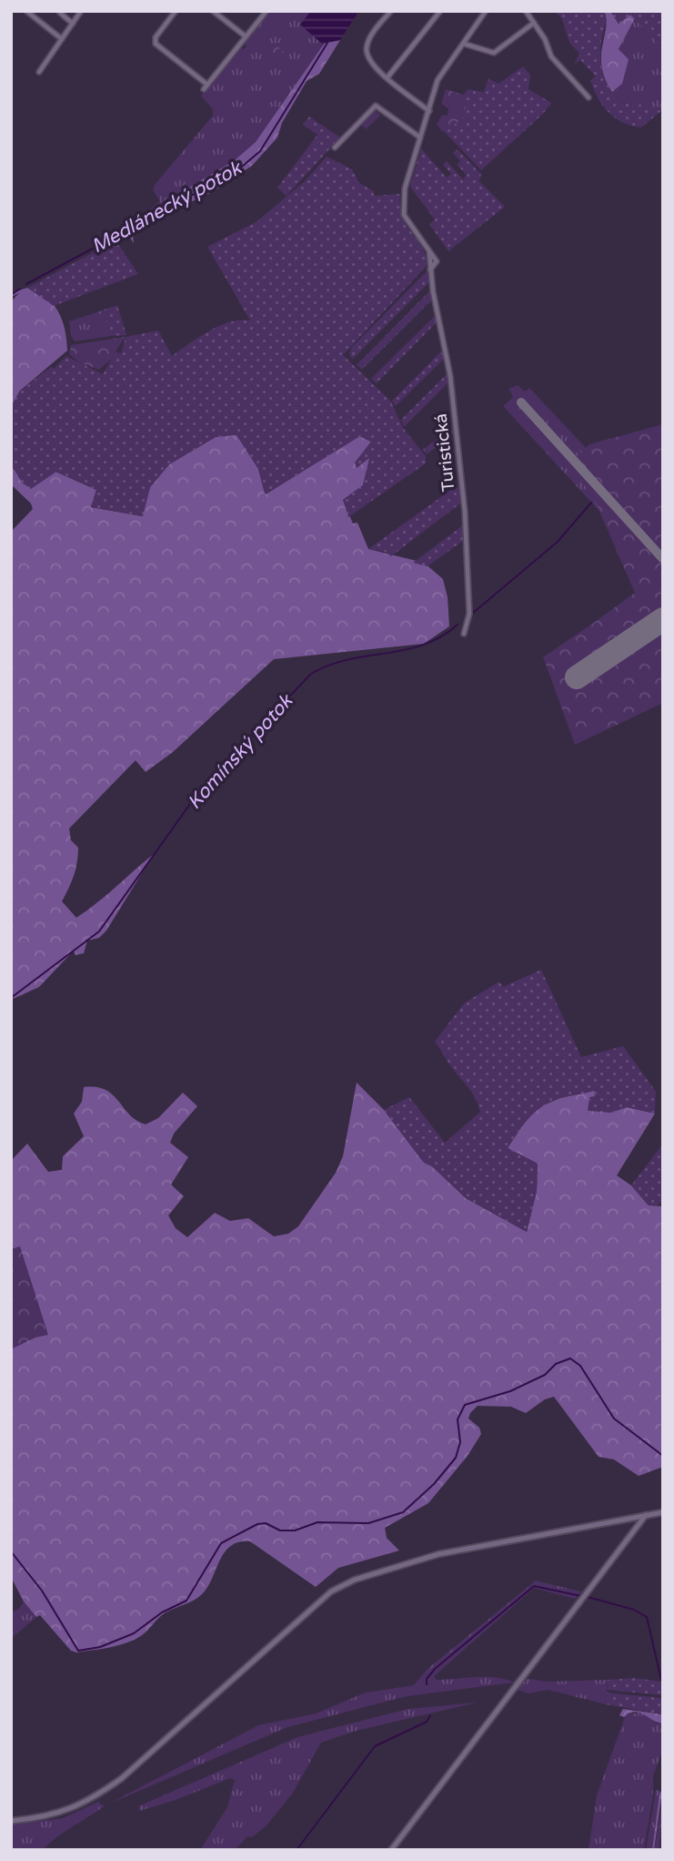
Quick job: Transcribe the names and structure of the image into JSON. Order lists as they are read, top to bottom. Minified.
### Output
{"streets":{"street":["Turistická"]},"water":["Medlánecký potok","Komínský potok"]}
